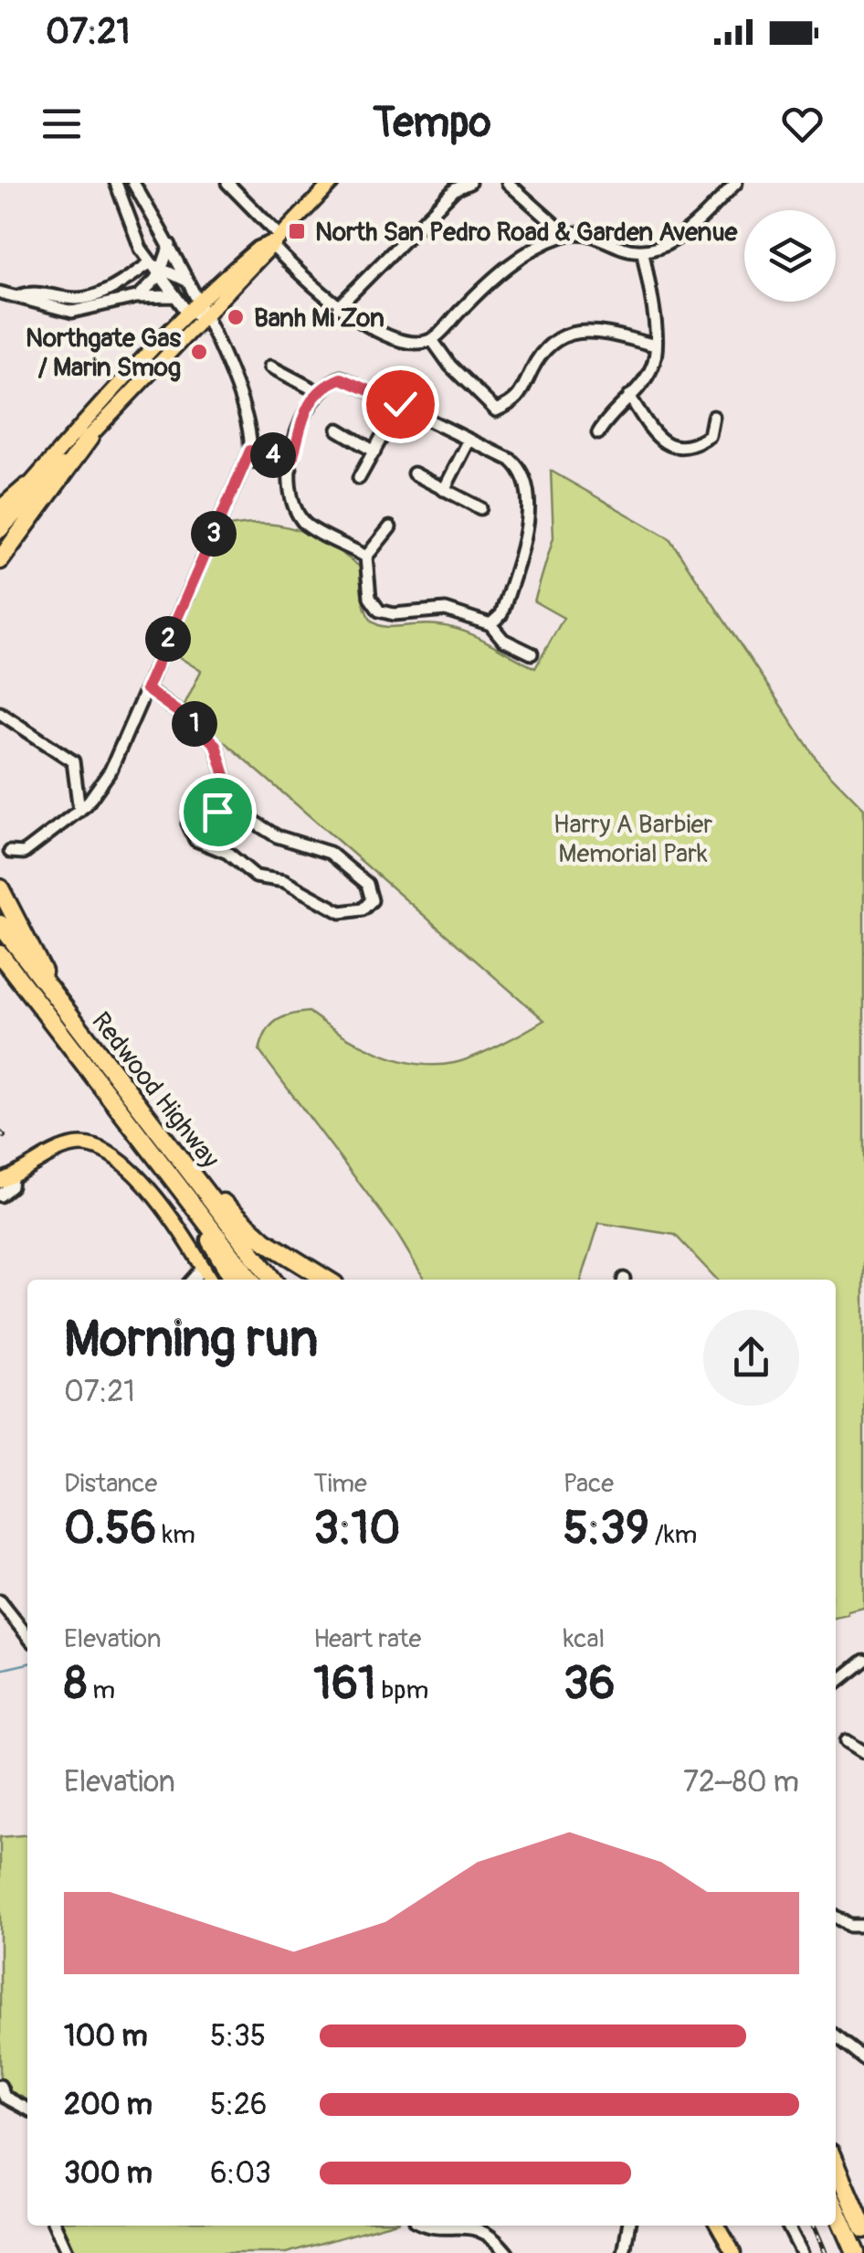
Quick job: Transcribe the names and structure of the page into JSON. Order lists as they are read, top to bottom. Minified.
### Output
{"streets":{"highway":["Redwood Highway"]},"parks":["Harry A Barbier Memorial Park"],"places":{"transit":["North San Pedro Road & Garden Avenue"],"other":["Banh Mi Zon","Northgate Gas / Marin Smog"]},"page":{"status":"07:21","header":"Tempo","pins":["4","3","2","1"],"heading":["Morning run","07:21"],"stats":[["Distance","0.56 km"],["Time","3:10"],["Pace","5:39 /km"],["Elevation","8 m"],["Heart rate","161 bpm"],["kcal","36"]],"chart":["Elevation","72–80 m"],"list":[{"name":"100 m","note":"5:35"},{"name":"200 m","note":"5:26"},{"name":"300 m","note":"6:03"}]}}
